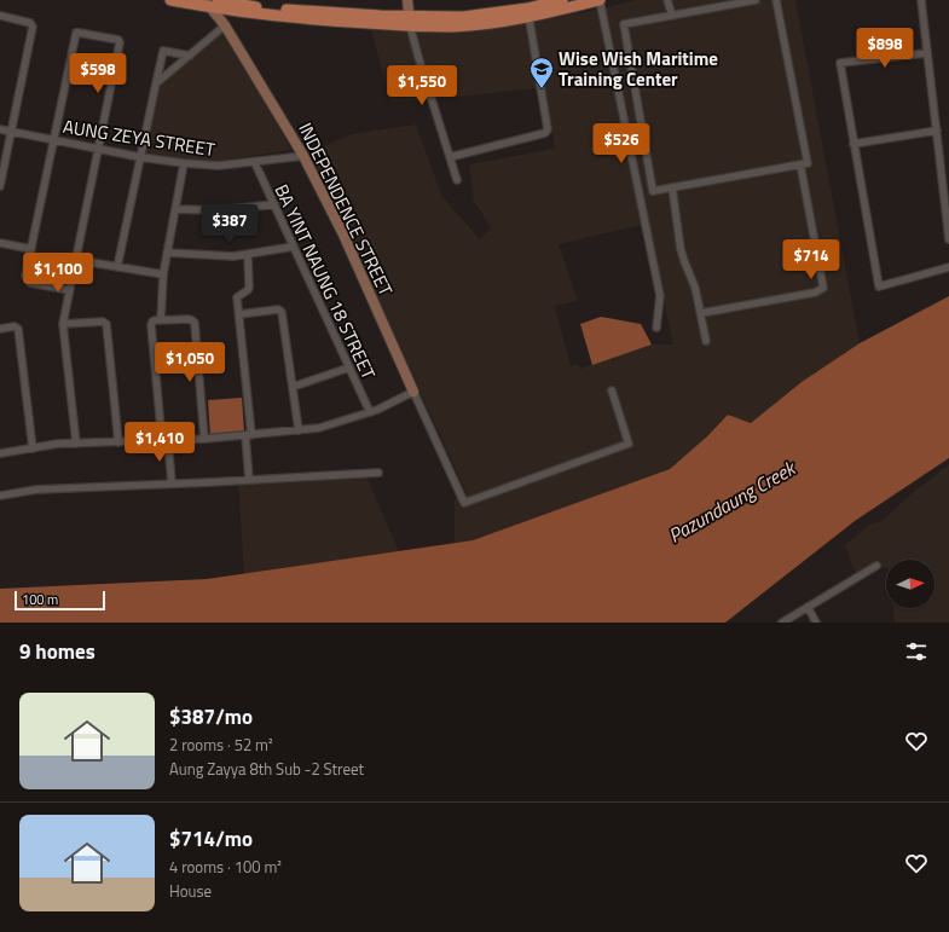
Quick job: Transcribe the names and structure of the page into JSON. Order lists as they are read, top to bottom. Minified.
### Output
{"streets":{"street":["AUNG ZEYA STREET","INDEPENDENCE STREET","BA YINT NAUNG 18 STREET"]},"crossings":[["AUNG ZEYA STREET","INDEPENDENCE STREET"],["AUNG ZEYA STREET","BA YINT NAUNG 18 STREET"]],"water":["Pazundaung Creek"],"places":{"school or university":["Wise Wish Maritime Training Center"]},"scale_bar":"100 m","north":"right","page":{"price":["$898","$598","$1,550","$526","$387","$714","$1,100","$1,050","$1,410"],"scale":"100 m","heading":"9 homes","list":[{"name":"$387/mo","note":"2 rooms · 52 m² · Aung Zayya 8th Sub -2 Street"},{"name":"$714/mo","note":"4 rooms · 100 m² · House"}]}}
